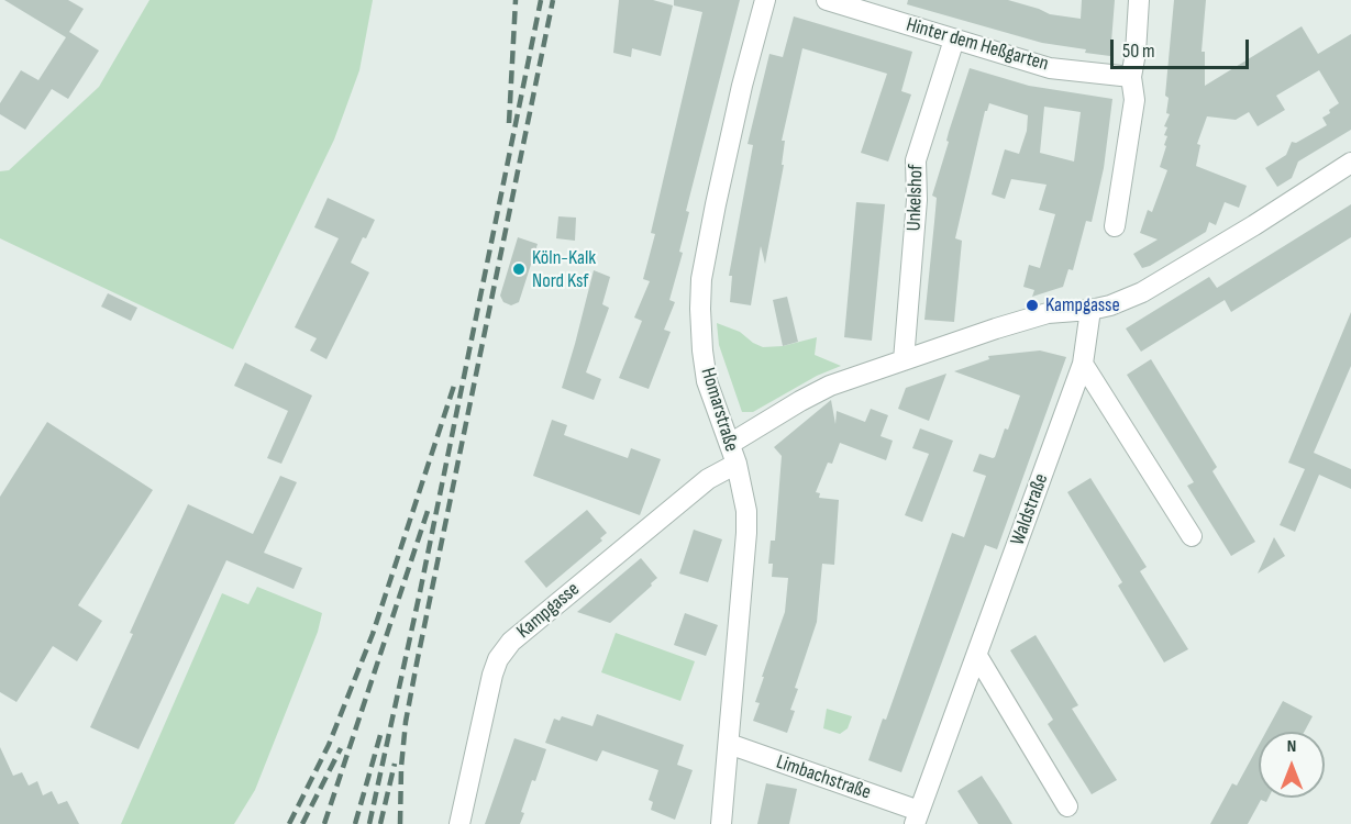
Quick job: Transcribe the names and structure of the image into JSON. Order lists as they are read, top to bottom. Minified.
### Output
{"streets":{"street":["Hinter dem Heßgarten","Unkelshof","Homarstraße","Waldstraße","Kampgasse","Limbachstraße"]},"crossings":[["Hinter dem Heßgarten","Unkelshof"],["Homarstraße","Kampgasse"],["Homarstraße","Limbachstraße"],["Waldstraße","Limbachstraße"]],"places":["Köln-Kalk Nord Ksf","Kampgasse"],"scale_bar":"50 m","north":"top"}
